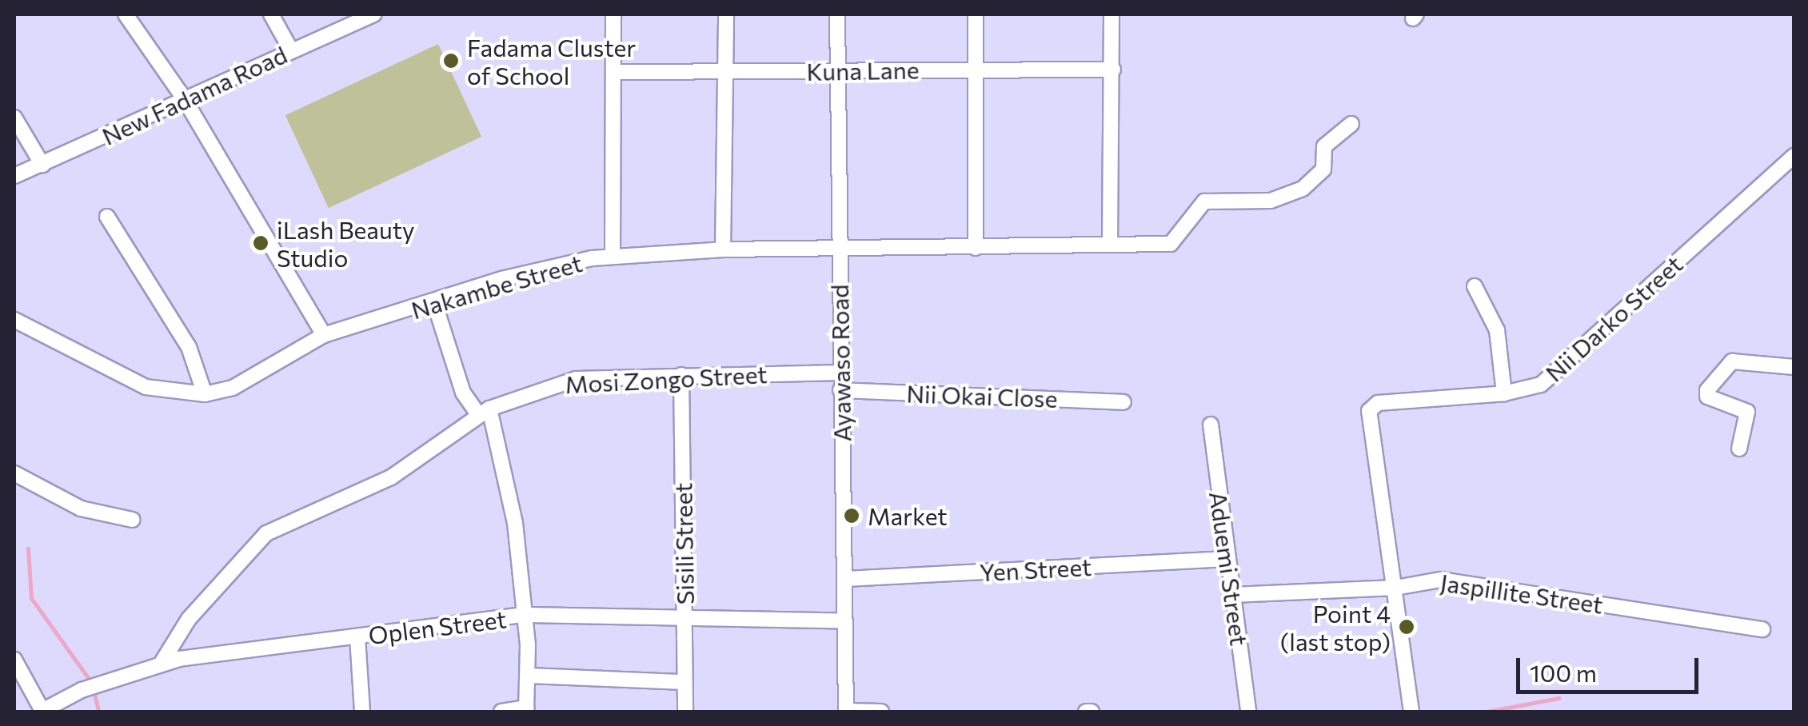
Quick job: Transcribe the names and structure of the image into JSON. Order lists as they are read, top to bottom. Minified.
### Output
{"streets":{"street":["Kuna Lane","New Fadama Road","Nakambe Street","Nii Darko Street","Ayawaso Road","Mosi Zongo Street","Nii Okai Close","Sisili Street","Aduemi Street","Yen Street","Jaspillite Street","Oplen Street"]},"crossings":[["Kuna Lane","Ayawaso Road"],["Nakambe Street","Ayawaso Road"],["Nii Darko Street","Jaspillite Street"],["Ayawaso Road","Mosi Zongo Street"],["Ayawaso Road","Nii Okai Close"],["Ayawaso Road","Yen Street"],["Ayawaso Road","Oplen Street"],["Mosi Zongo Street","Sisili Street"],["Mosi Zongo Street","Oplen Street"],["Sisili Street","Oplen Street"],["Aduemi Street","Yen Street"],["Aduemi Street","Jaspillite Street"]],"places":["Fadama Cluster of School","iLash Beauty Studio","Market","Point 4 (last stop)"],"scale_bar":"100 m"}
